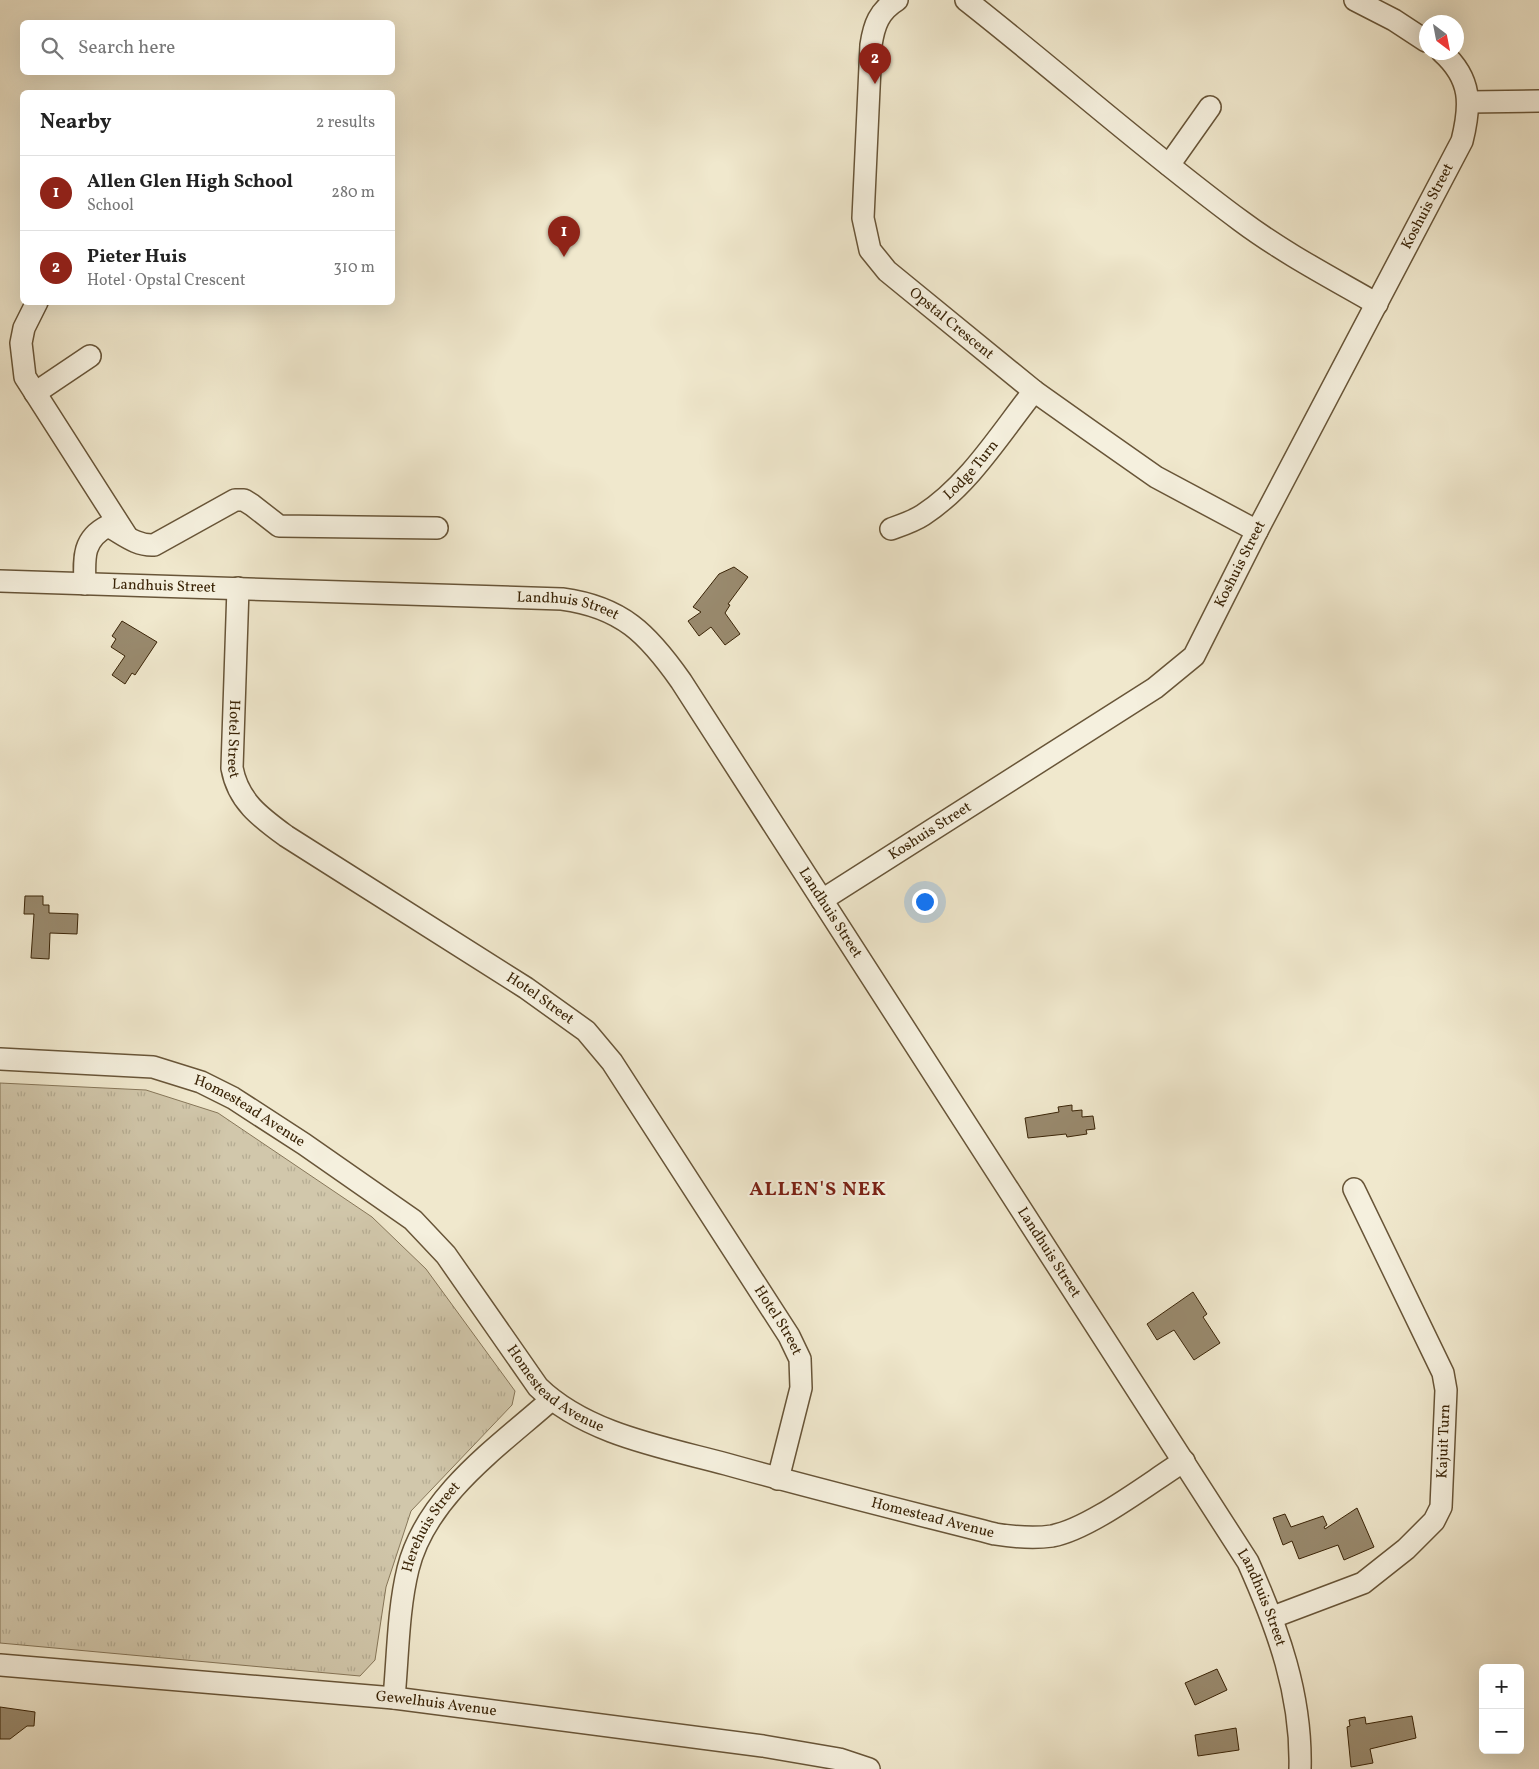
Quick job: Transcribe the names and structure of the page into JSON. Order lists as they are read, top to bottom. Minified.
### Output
{"streets":{"street":["Koshuis Street","Opstal Crescent","Lodge Turn","Landhuis Street","Hotel Street","Homestead Avenue","Kajuit Turn","Herehuis Street","Gewelhuis Avenue"]},"crossings":[["Koshuis Street","Opstal Crescent"],["Koshuis Street","Landhuis Street"],["Opstal Crescent","Lodge Turn"],["Landhuis Street","Hotel Street"],["Landhuis Street","Homestead Avenue"],["Landhuis Street","Kajuit Turn"],["Hotel Street","Homestead Avenue"],["Homestead Avenue","Herehuis Street"],["Herehuis Street","Gewelhuis Avenue"]],"districts":["ALLEN'S NEK"],"north":"bottom right","page":{"search":"Search here","pins":["2","1"],"heading":["Nearby","2 results"],"list":[{"mark":"1","name":"Allen Glen High School","note":"School","value":"280 m"},{"mark":"2","name":"Pieter Huis","note":"Hotel · Opstal Crescent","value":"310 m"}],"map_buttons":["+","−"]}}
